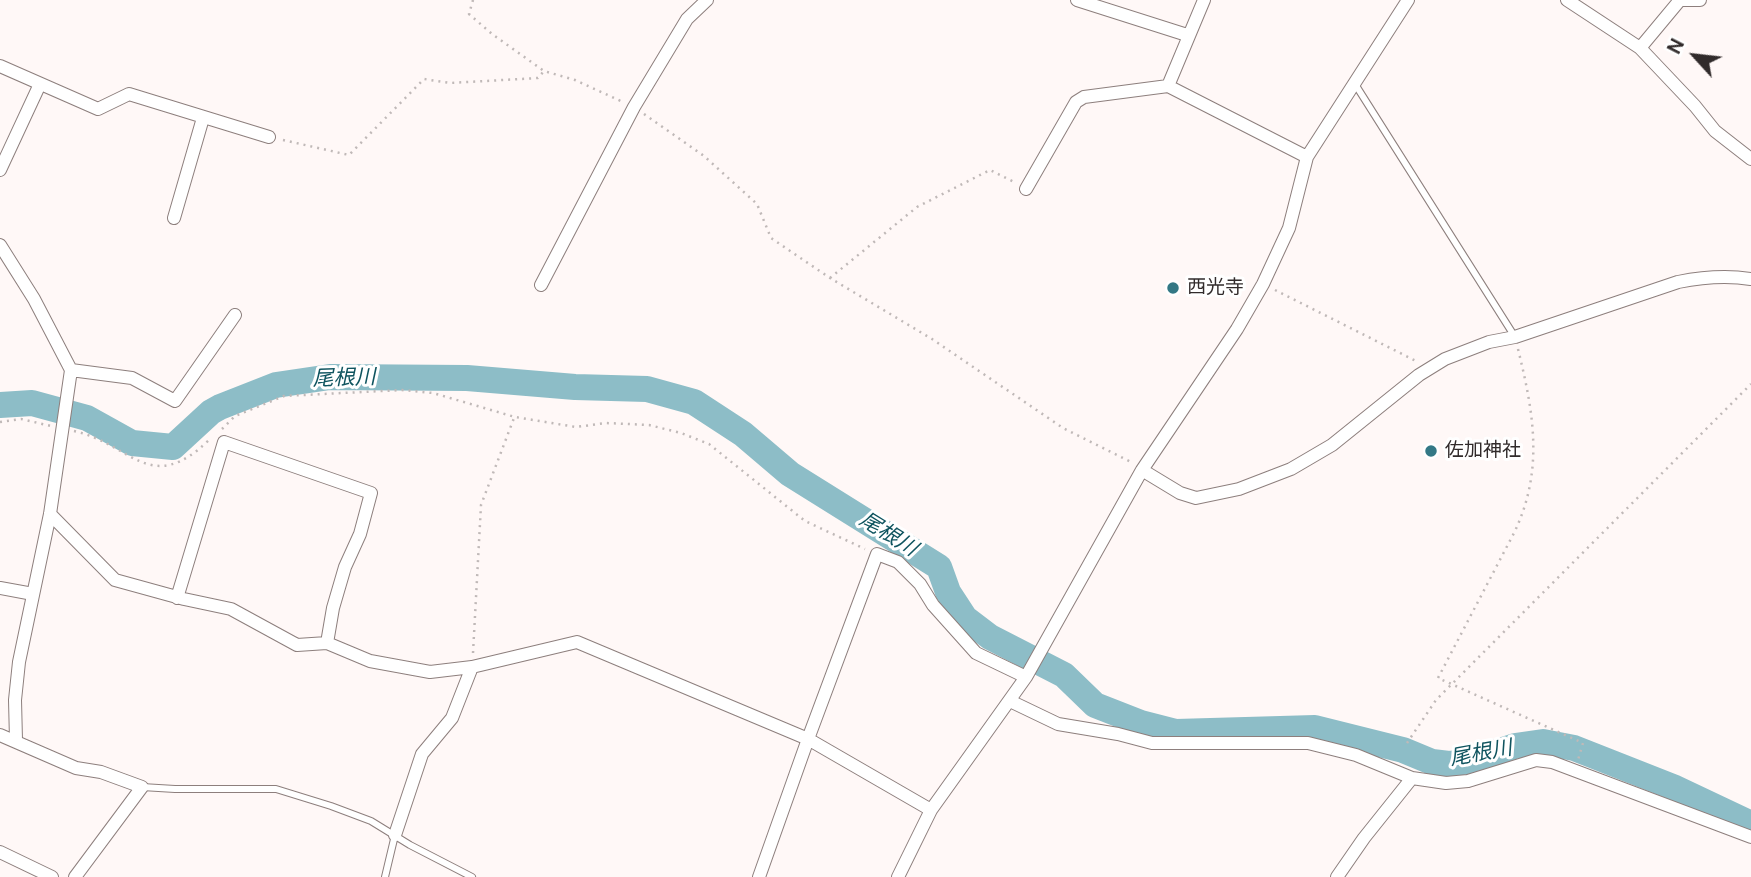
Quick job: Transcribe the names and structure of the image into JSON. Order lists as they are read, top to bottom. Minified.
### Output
{"water":["尾根川"],"places":["西光寺","佐加神社"],"north":"top left"}
